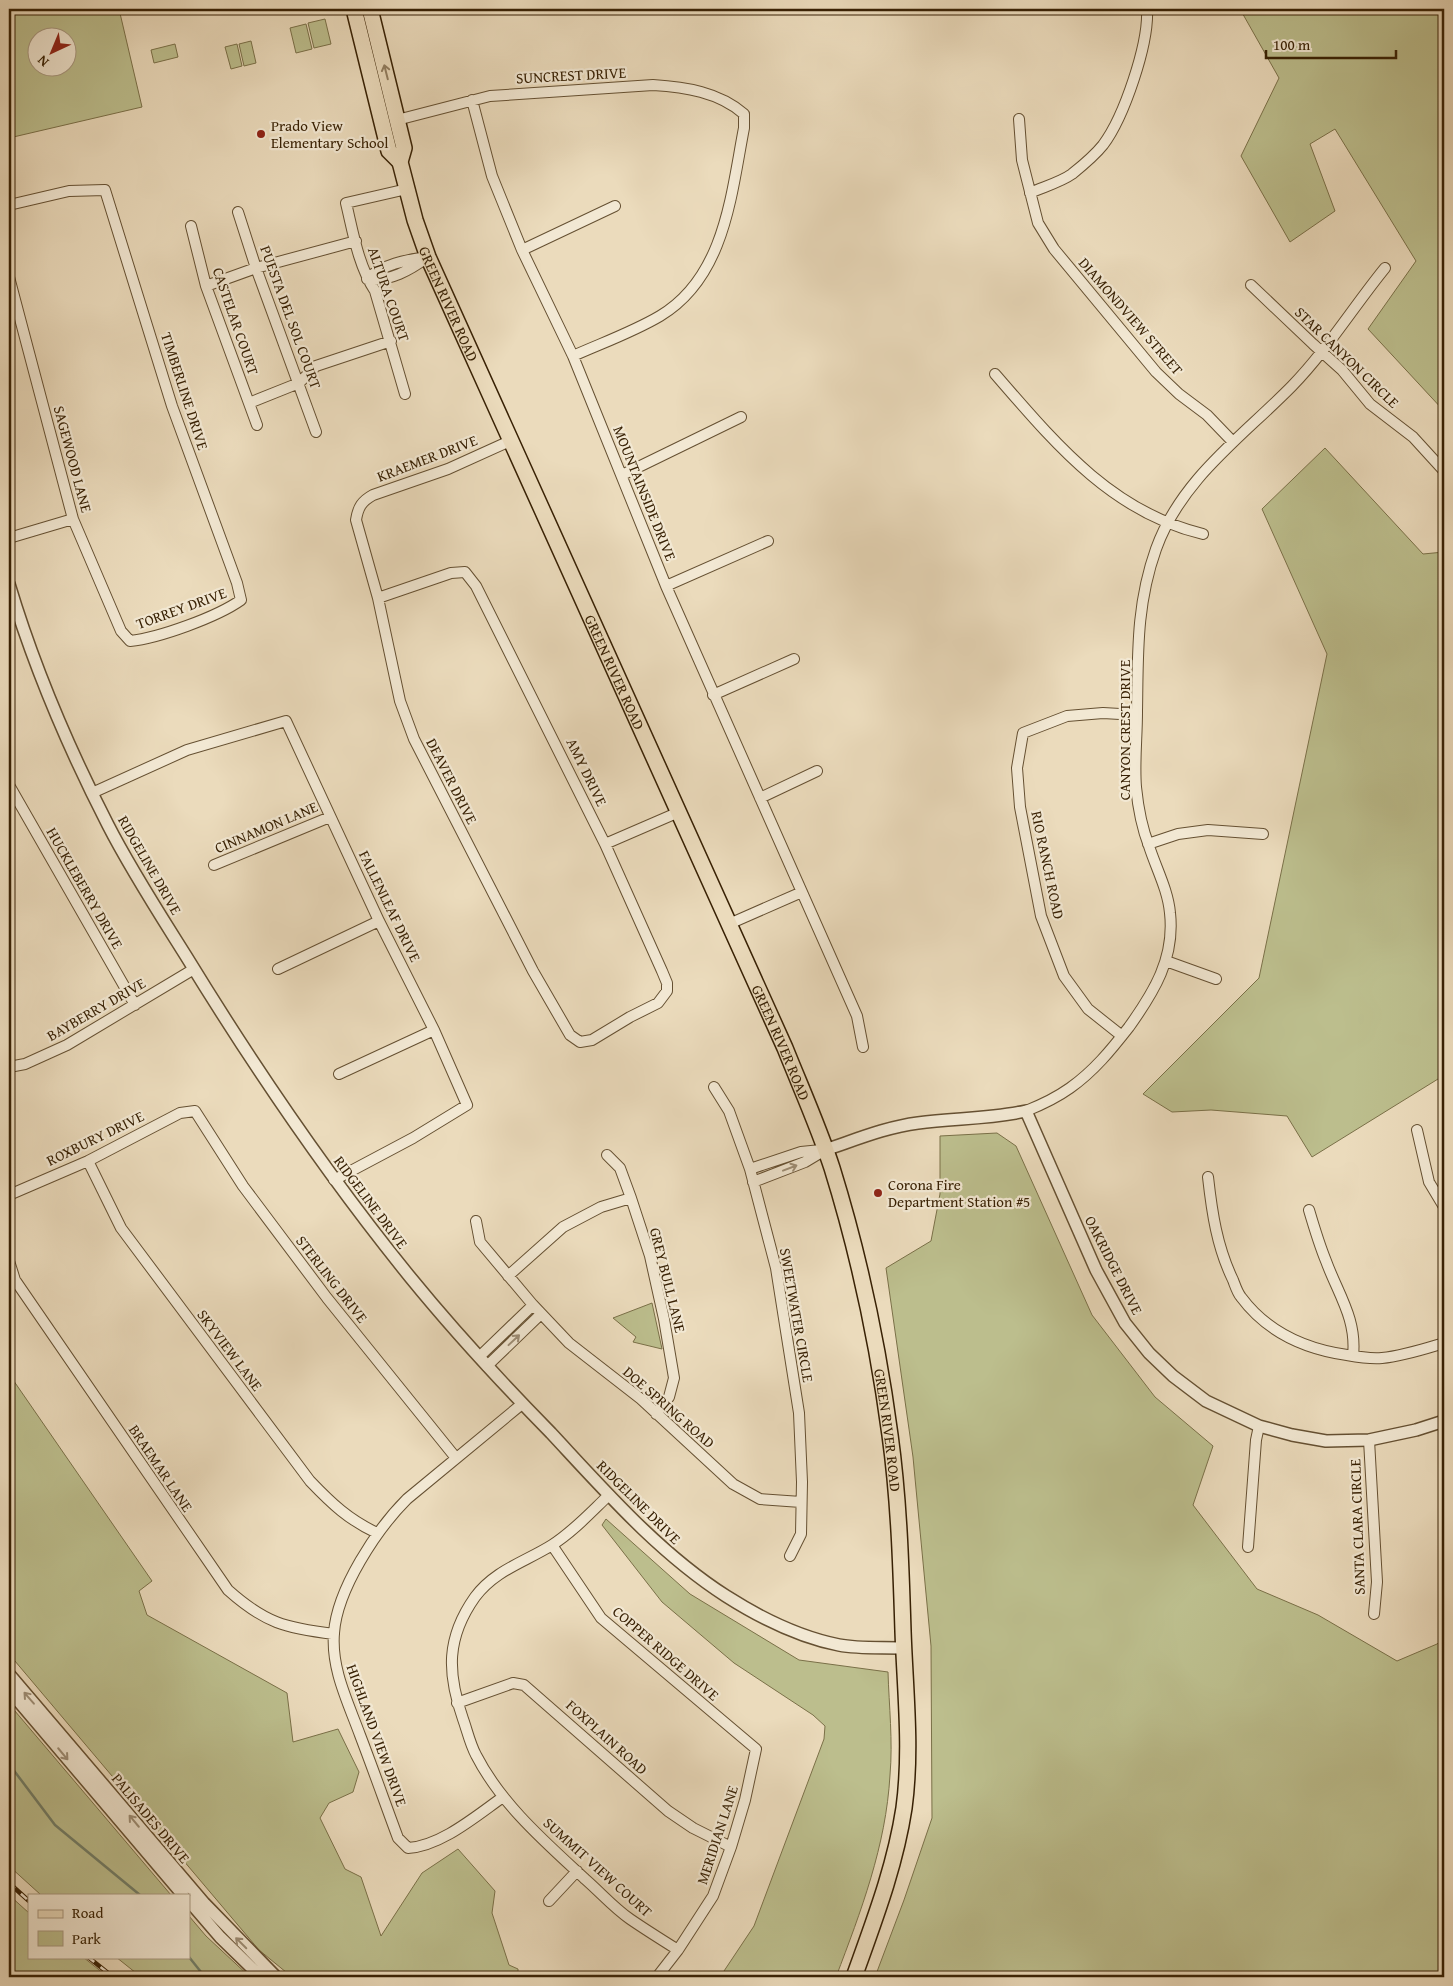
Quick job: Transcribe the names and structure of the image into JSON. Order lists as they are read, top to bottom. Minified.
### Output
{"streets":{"main road":["GREEN RIVER ROAD"],"street":["SUNCREST DRIVE","ALTURA COURT","DIAMONDVIEW STREET","PUESTA DEL SOL COURT","CASTELAR COURT","STAR CANYON CIRCLE","TIMBERLINE DRIVE","KRAEMER DRIVE","SAGEWOOD LANE","MOUNTAINSIDE DRIVE","TORREY DRIVE","CANYON CREST DRIVE","AMY DRIVE","DEAVER DRIVE","CINNAMON LANE","RIDGELINE DRIVE","RIO RANCH ROAD","HUCKLEBERRY DRIVE","FALLENLEAF DRIVE","BAYBERRY DRIVE","ROXBURY DRIVE","OAKRIDGE DRIVE","STERLING DRIVE","GREY BULL LANE","SWEETWATER CIRCLE","SKYVIEW LANE","DOE SPRING ROAD","BRAEMAR LANE","SANTA CLARA CIRCLE","COPPER RIDGE DRIVE","HIGHLAND VIEW DRIVE","FOXPLAIN ROAD","PALISADES DRIVE","MERIDIAN LANE","SUMMIT VIEW COURT"]},"crossings":[["SUNCREST DRIVE","GREEN RIVER ROAD"],["SUNCREST DRIVE","MOUNTAINSIDE DRIVE"],["ALTURA COURT","GREEN RIVER ROAD"],["GREEN RIVER ROAD","KRAEMER DRIVE"],["GREEN RIVER ROAD","CANYON CREST DRIVE"],["GREEN RIVER ROAD","RIDGELINE DRIVE"],["DIAMONDVIEW STREET","CANYON CREST DRIVE"],["STAR CANYON CIRCLE","CANYON CREST DRIVE"],["TIMBERLINE DRIVE","TORREY DRIVE"],["KRAEMER DRIVE","DEAVER DRIVE"],["SAGEWOOD LANE","TORREY DRIVE"],["CANYON CREST DRIVE","RIO RANCH ROAD"],["CANYON CREST DRIVE","OAKRIDGE DRIVE"],["CANYON CREST DRIVE","SWEETWATER CIRCLE"],["AMY DRIVE","DEAVER DRIVE"],["CINNAMON LANE","FALLENLEAF DRIVE"],["RIDGELINE DRIVE","FALLENLEAF DRIVE"],["RIDGELINE DRIVE","BAYBERRY DRIVE"],["RIDGELINE DRIVE","HIGHLAND VIEW DRIVE"],["RIDGELINE DRIVE","SUMMIT VIEW COURT"],["HUCKLEBERRY DRIVE","BAYBERRY DRIVE"],["ROXBURY DRIVE","STERLING DRIVE"],["ROXBURY DRIVE","SKYVIEW LANE"],["OAKRIDGE DRIVE","SANTA CLARA CIRCLE"],["STERLING DRIVE","HIGHLAND VIEW DRIVE"],["GREY BULL LANE","DOE SPRING ROAD"],["SWEETWATER CIRCLE","DOE SPRING ROAD"],["SKYVIEW LANE","HIGHLAND VIEW DRIVE"],["BRAEMAR LANE","HIGHLAND VIEW DRIVE"],["COPPER RIDGE DRIVE","MERIDIAN LANE"],["COPPER RIDGE DRIVE","SUMMIT VIEW COURT"],["HIGHLAND VIEW DRIVE","SUMMIT VIEW COURT"],["FOXPLAIN ROAD","MERIDIAN LANE"],["FOXPLAIN ROAD","SUMMIT VIEW COURT"],["MERIDIAN LANE","SUMMIT VIEW COURT"]],"places":["Prado View Elementary School","Corona Fire Department Station #5"],"legend":["Road","Park"],"scale_bar":"100 m","north":"bottom left"}
